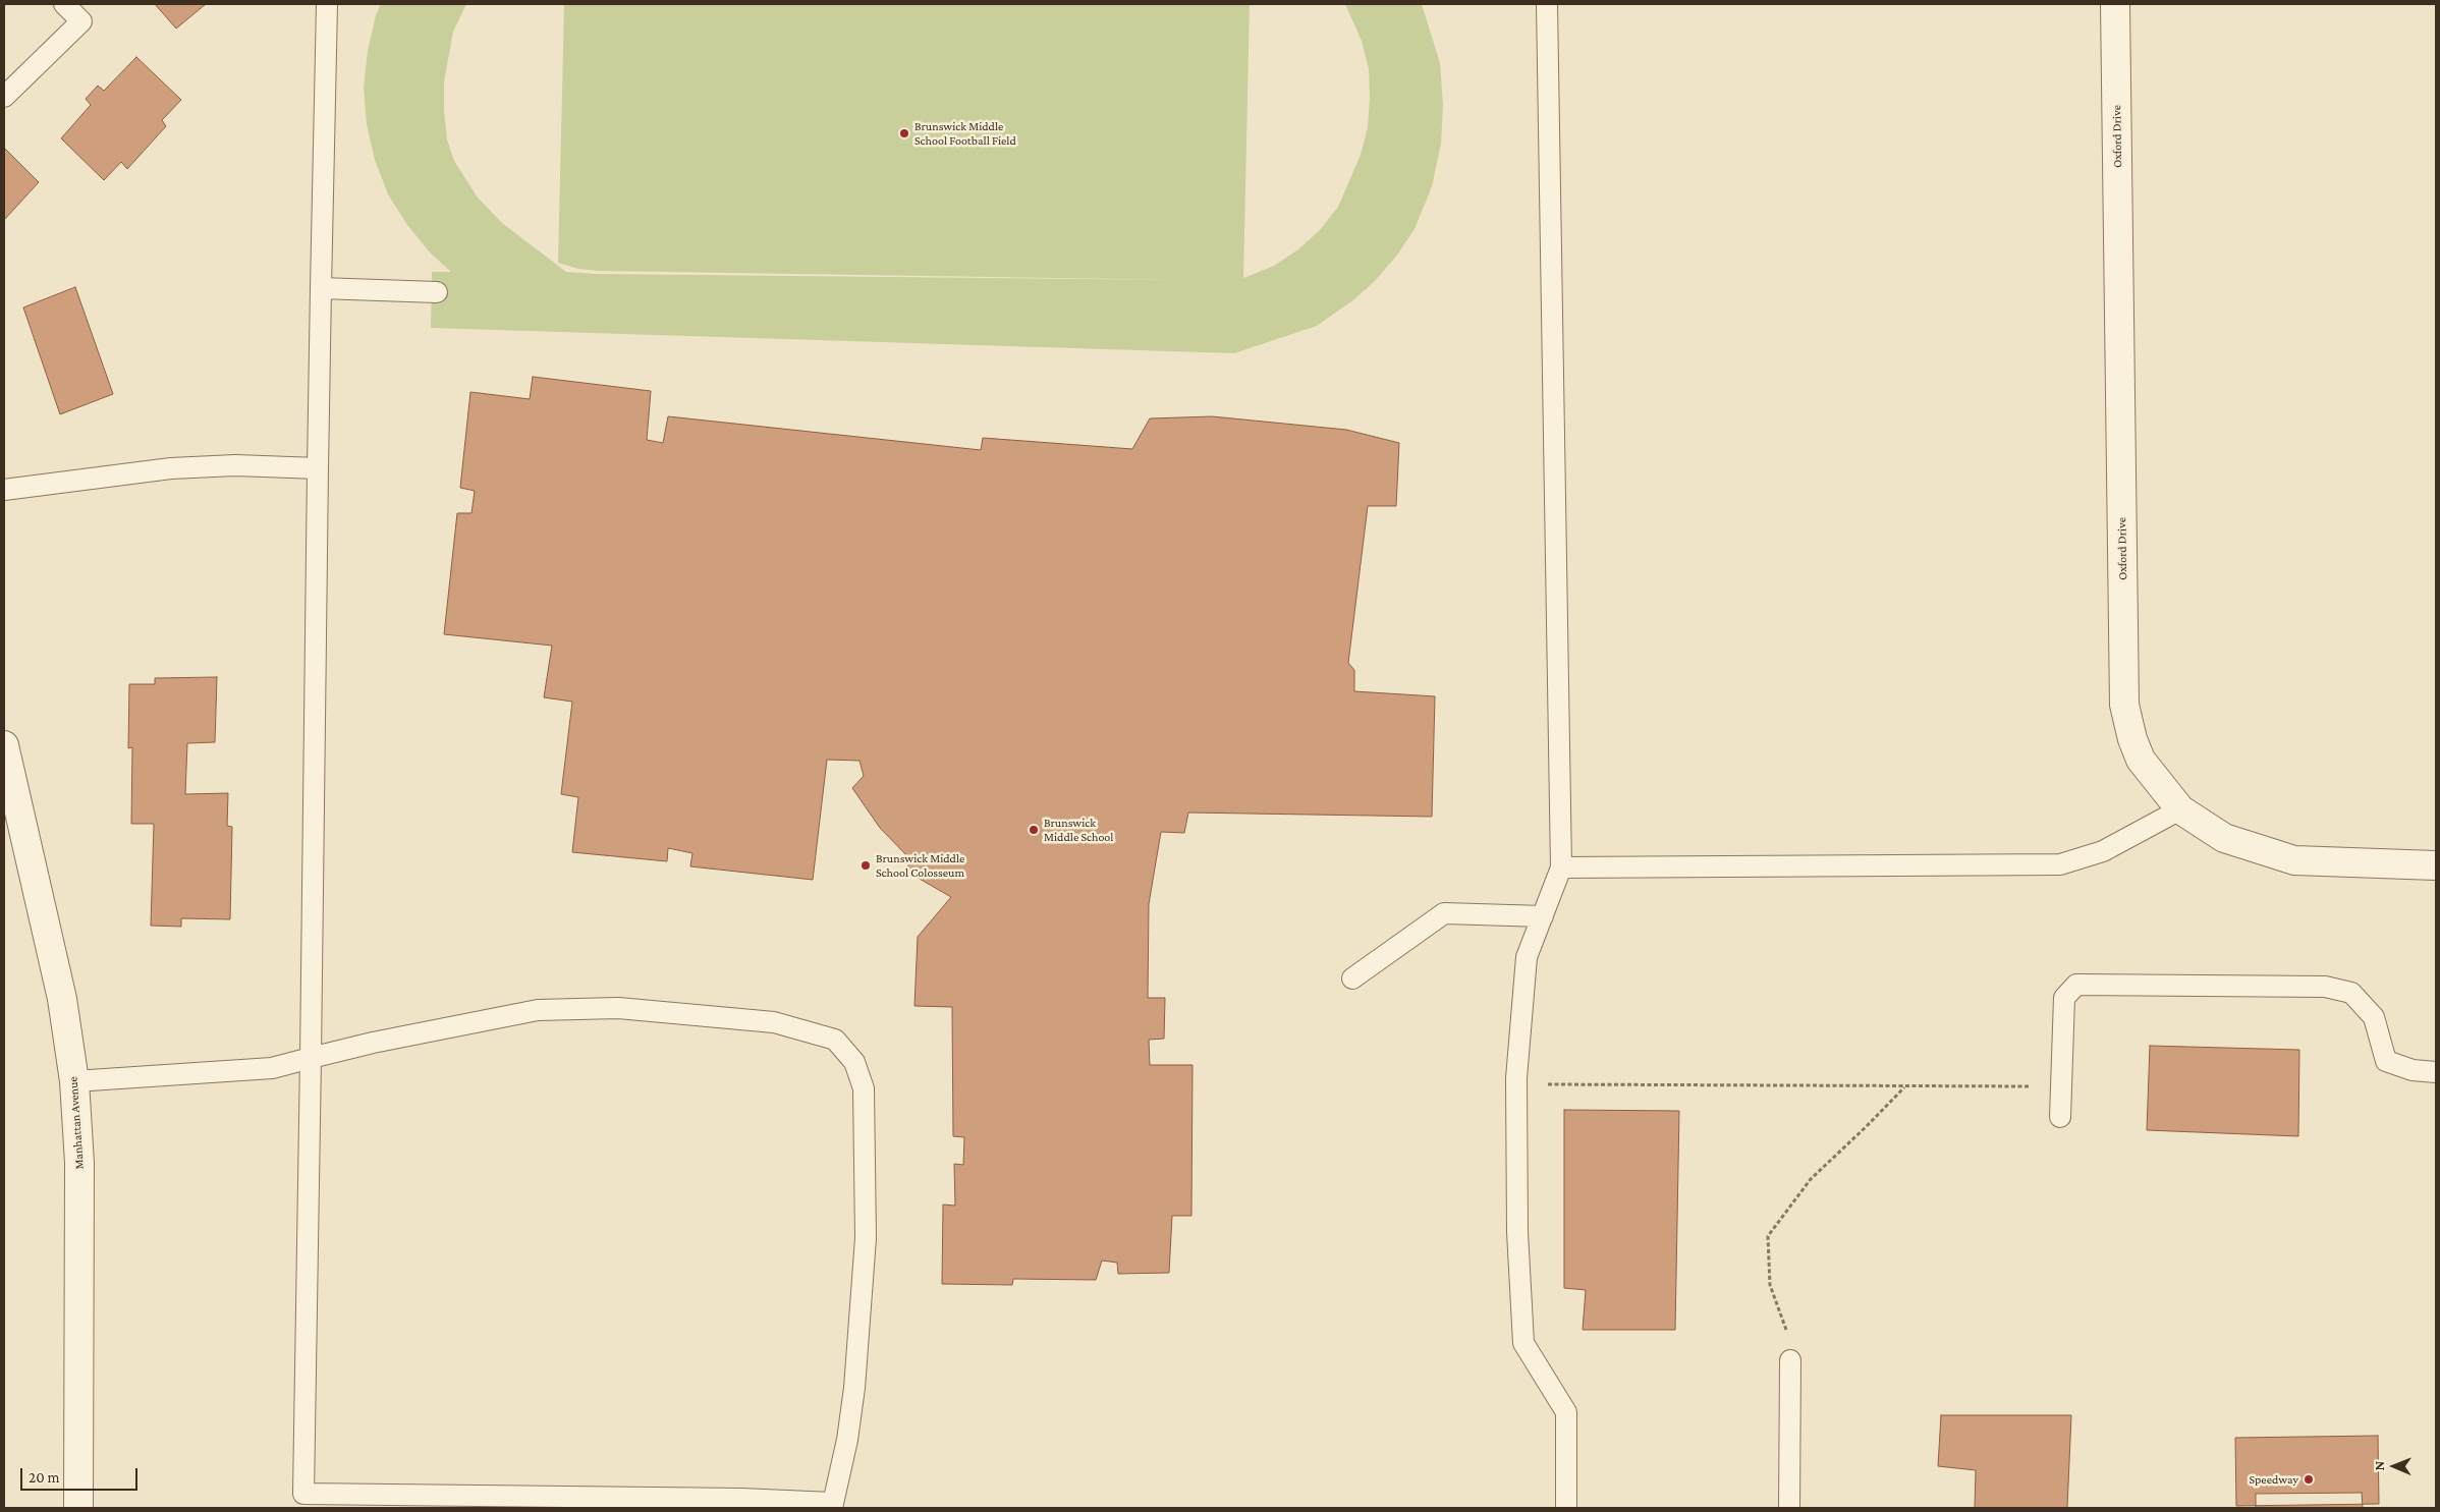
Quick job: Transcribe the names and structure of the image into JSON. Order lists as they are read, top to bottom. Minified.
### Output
{"streets":{"street":["Oxford Drive","Manhattan Avenue"]},"places":["Brunswick Middle School Football Field","Brunswick Middle School","Brunswick Middle School Colosseum","Speedway"],"scale_bar":"20 m","north":"left"}
